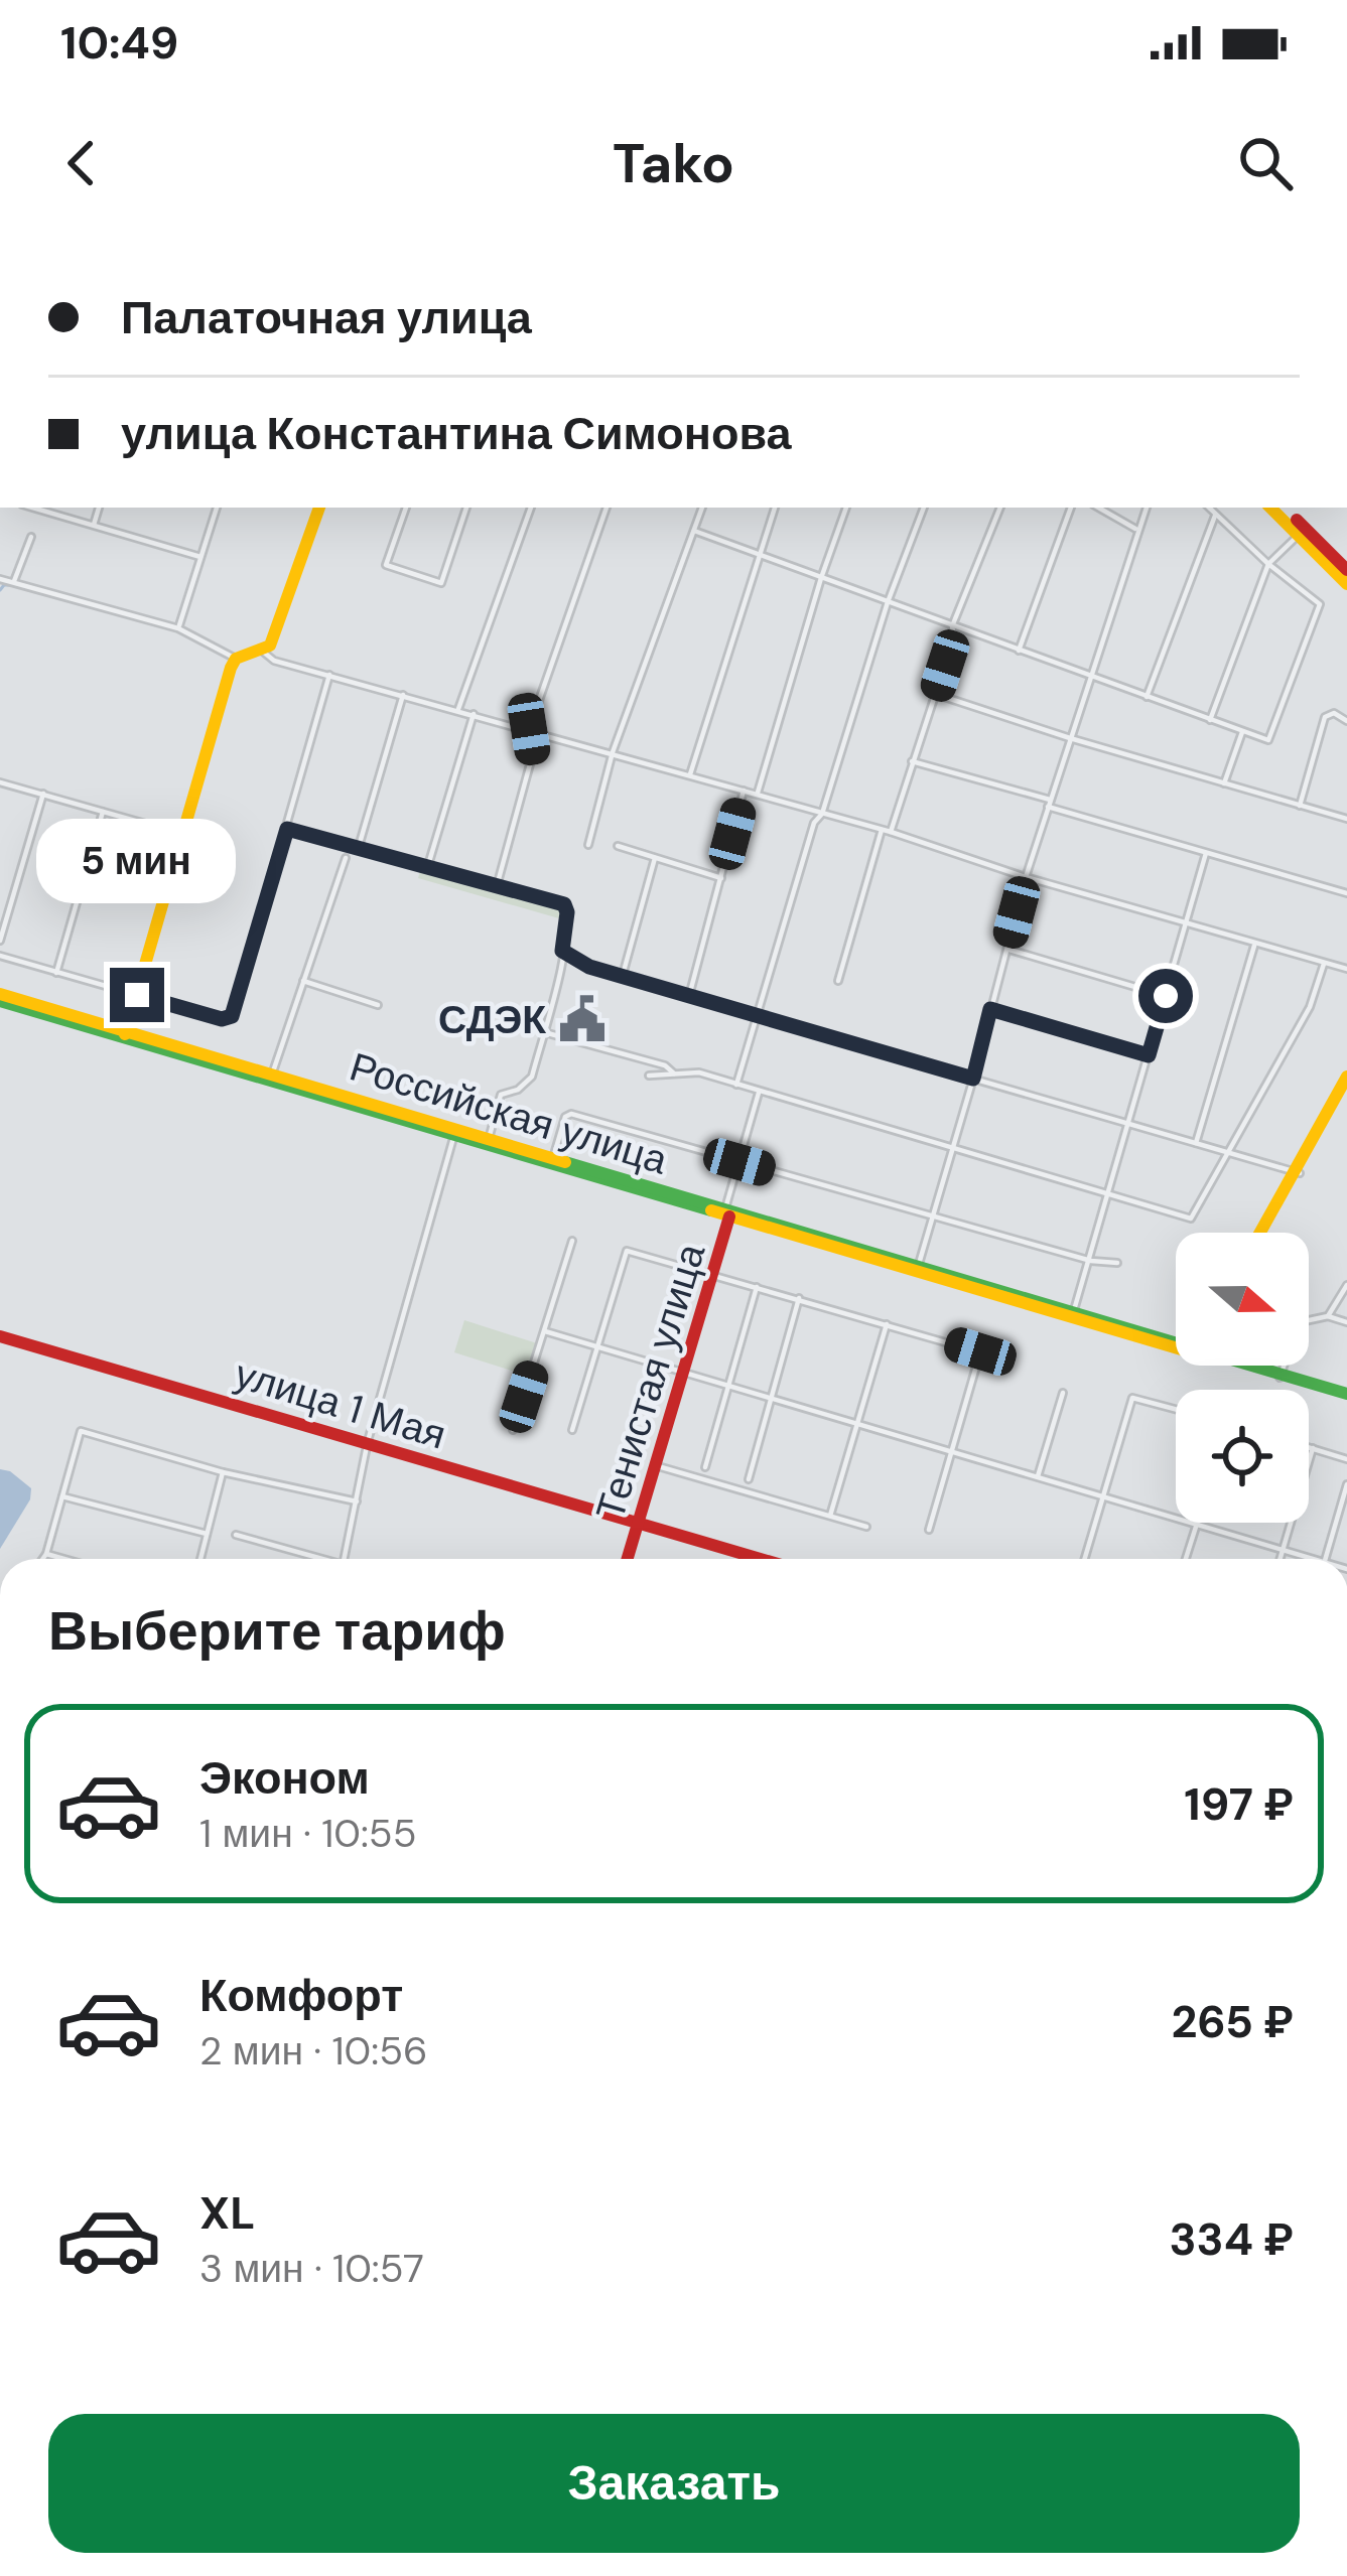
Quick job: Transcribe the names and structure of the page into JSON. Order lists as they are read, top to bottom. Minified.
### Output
{"streets":{"main road":["Российская улица","Тенистая улица","улица 1 Мая"]},"crossings":[["Российская улица","Тенистая улица"],["Тенистая улица","улица 1 Мая"]],"places":{"public building":["СДЭК"]},"north":"right","page":{"status":"10:49","header":"Tako","banner":["Палаточная улица","улица Константина Симонова"],"bubble":"5 мин","heading":"Выберите тариф","list":[{"name":"Эконом","note":"1 мин · 10:55","value":"197 ₽"},{"name":"Комфорт","note":"2 мин · 10:56","value":"265 ₽"},{"name":"XL","note":"3 мин · 10:57","value":"334 ₽"}],"buttons":"Заказать"}}
